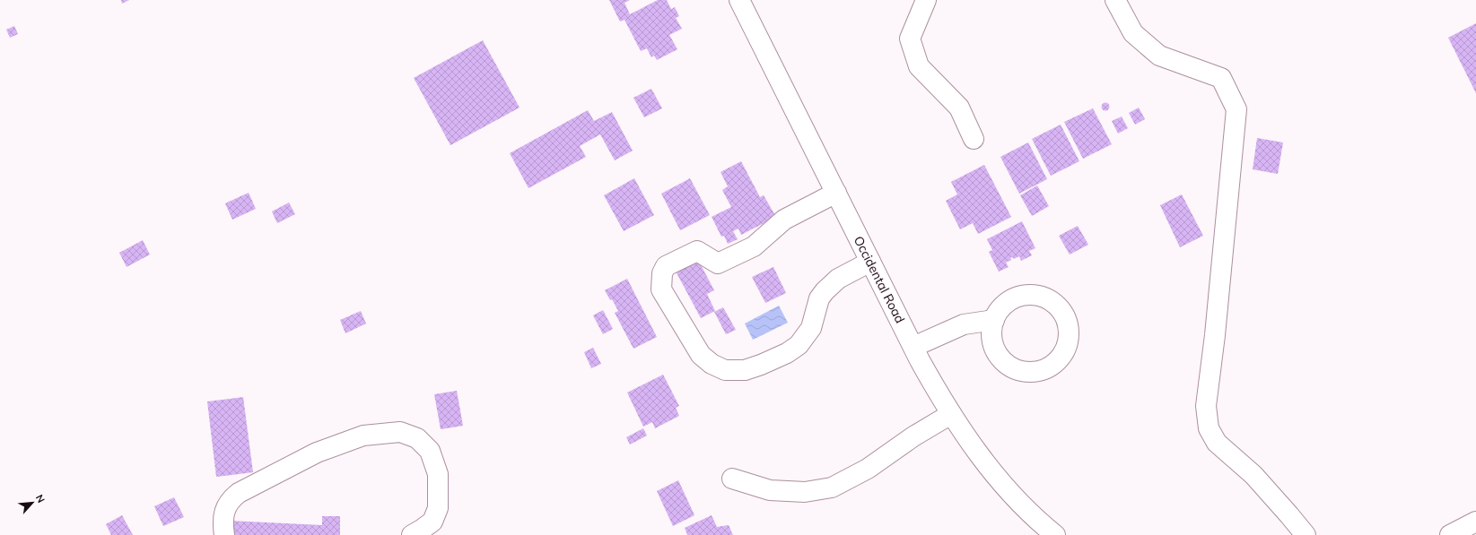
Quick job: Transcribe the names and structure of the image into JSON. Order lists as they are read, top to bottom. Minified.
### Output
{"streets":{"street":["Occidental Road"]},"north":"top right"}
